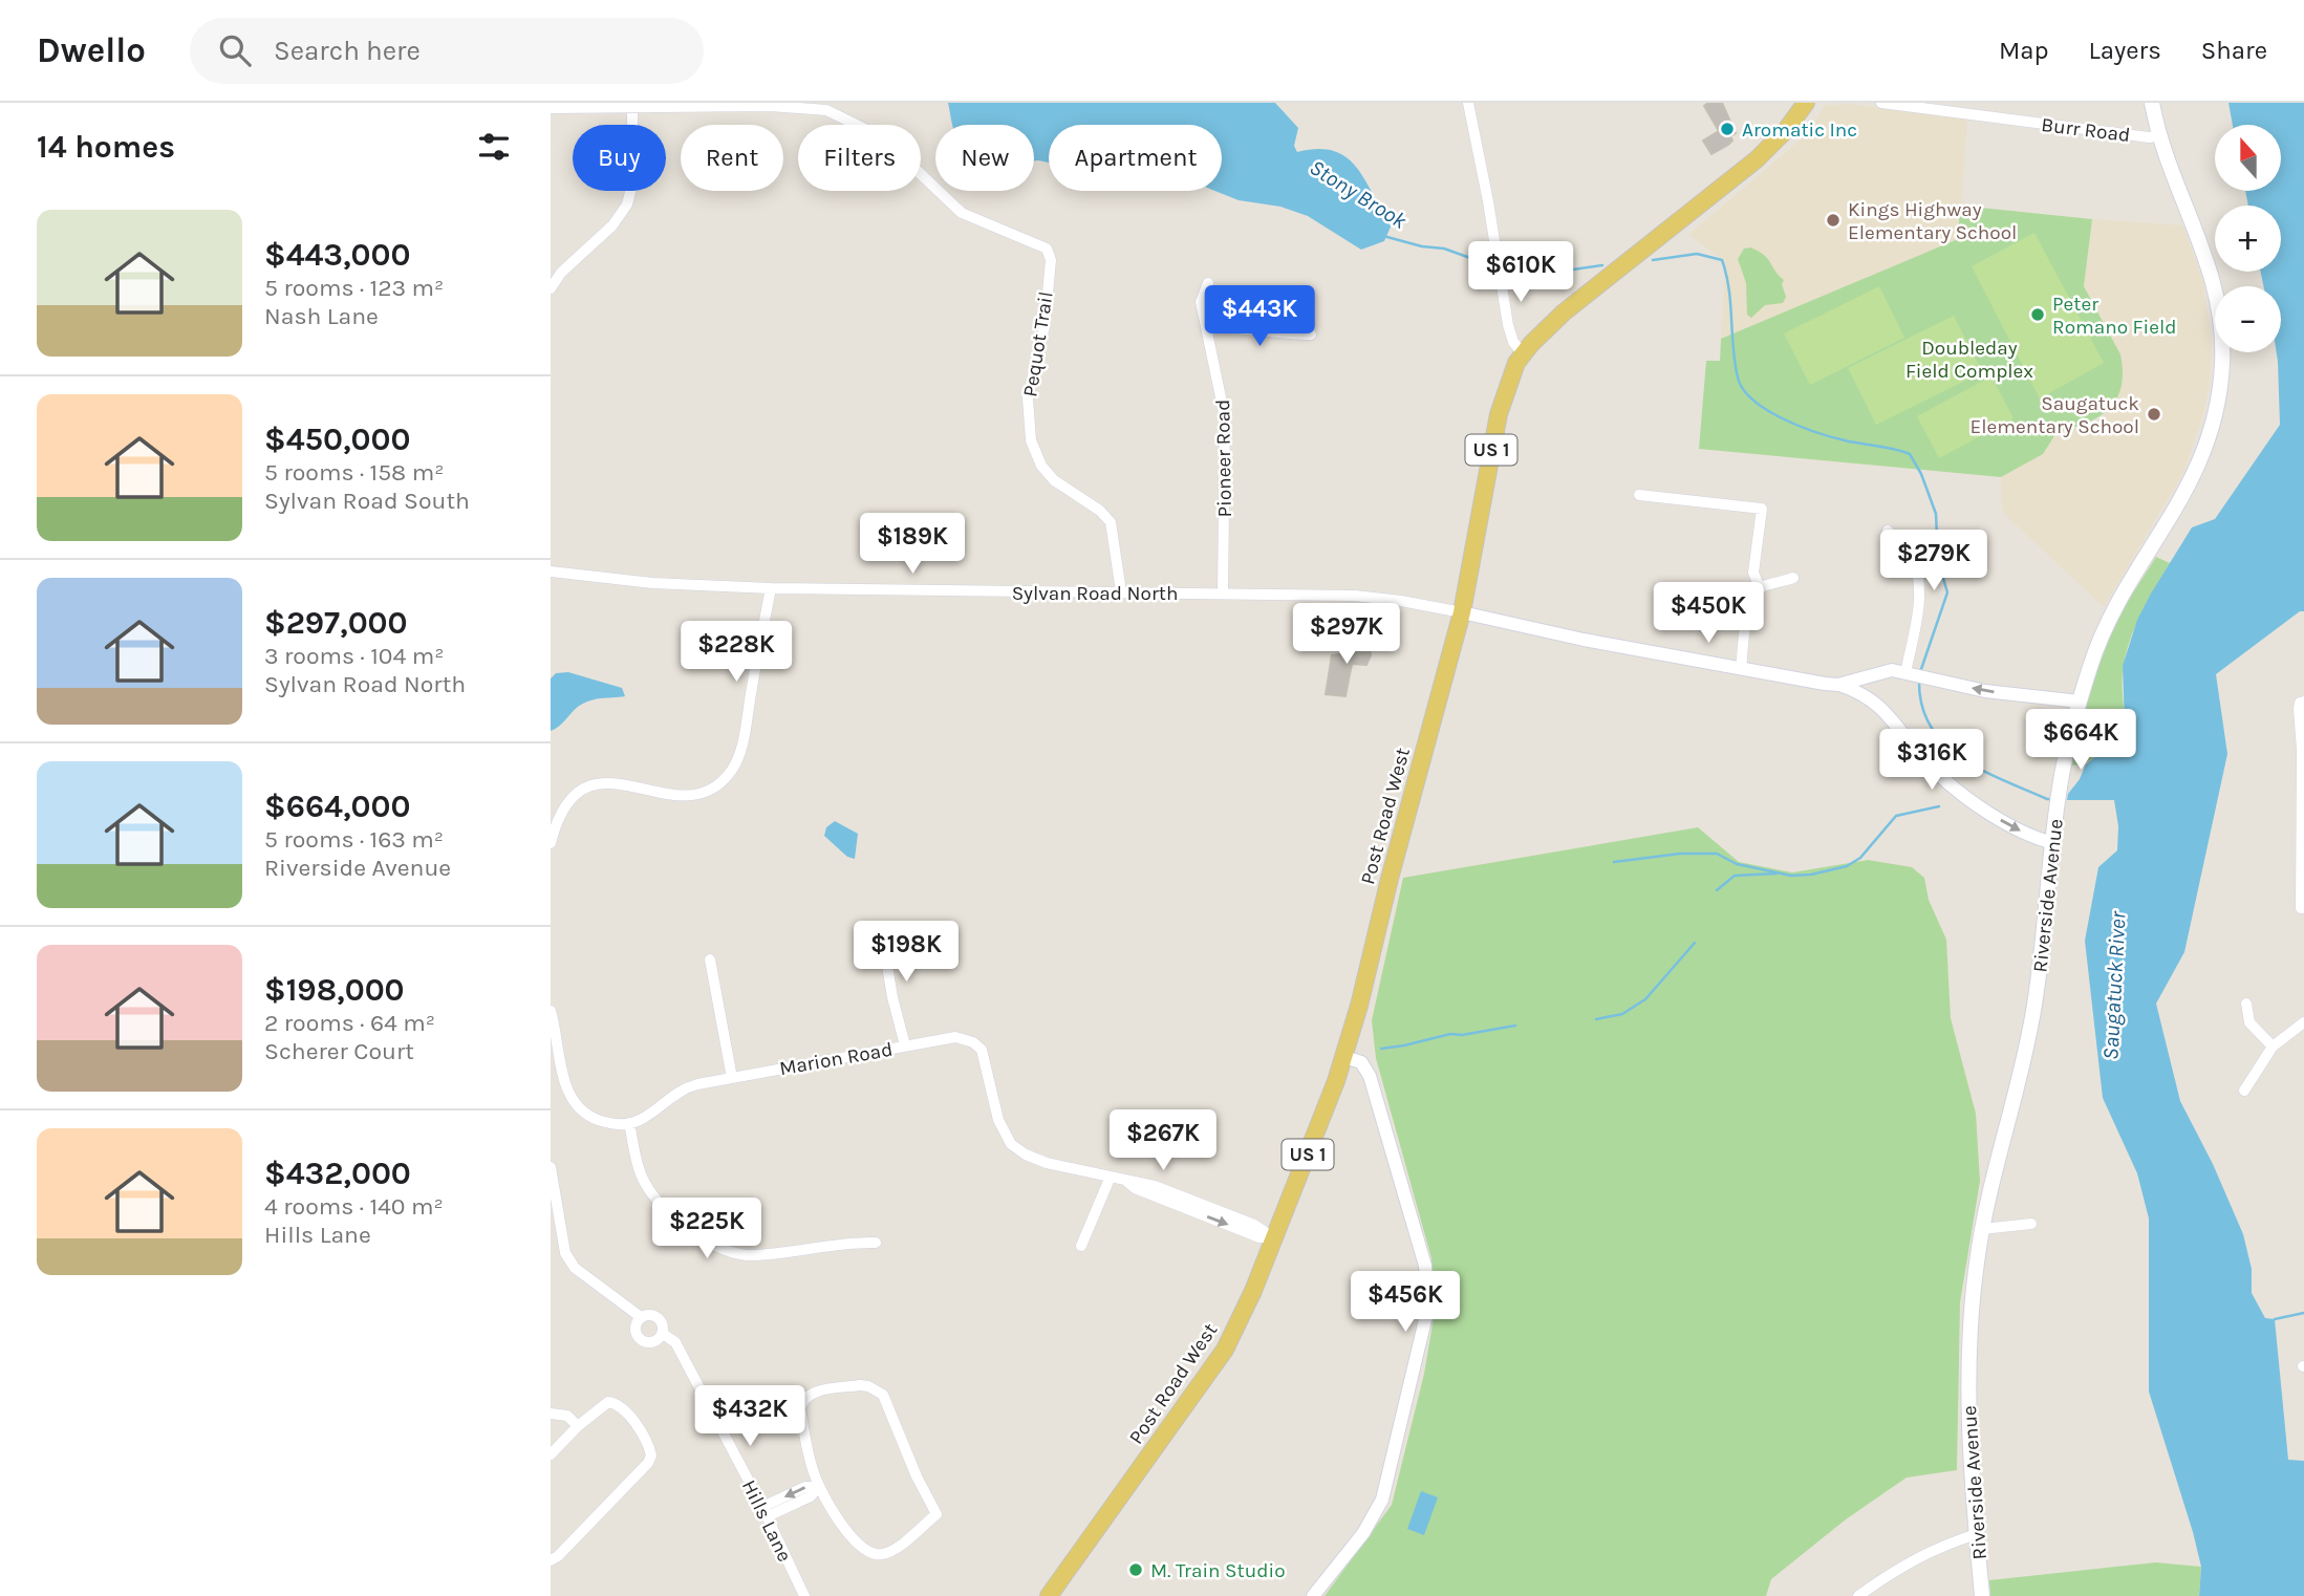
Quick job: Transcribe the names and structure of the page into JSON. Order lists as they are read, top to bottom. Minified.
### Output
{"streets":{"main road":["US 1","Post Road West","Riverside Avenue"],"street":["Burr Road","Pequot Trail","Pioneer Road","Sylvan Road North","Marion Road","Hills Lane"]},"crossings":[["Burr Road","Riverside Avenue"],["Pequot Trail","Sylvan Road North"],["Pioneer Road","Sylvan Road North"],["Sylvan Road North","Post Road West"],["Post Road West","Marion Road"]],"water":["Stony Brook","Saugatuck River"],"parks":["Doubleday Field Complex"],"places":["Aromatic Inc","Kings Highway Elementary School","Peter Romano Field","Saugatuck Elementary School","M. Train Studio"],"north":"top","page":{"header":"Dwello","search":"Search here","nav":["Map","Layers","Share"],"heading":"14 homes","map_buttons":["+","−"],"chip":["Buy","Rent","Filters","New","Apartment"],"list":[{"name":"$443,000","note":"5 rooms · 123 m² · Nash Lane"},{"name":"$450,000","note":"5 rooms · 158 m² · Sylvan Road South"},{"name":"$297,000","note":"3 rooms · 104 m² · Sylvan Road North"},{"name":"$664,000","note":"5 rooms · 163 m² · Riverside Avenue"},{"name":"$198,000","note":"2 rooms · 64 m² · Scherer Court"},{"name":"$432,000","note":"4 rooms · 140 m² · Hills Lane"}],"price":["$610K","$443K","$189K","$279K","$450K","$297K","$228K","$664K","$316K","$198K","$267K","$225K","$456K","$432K"]}}
